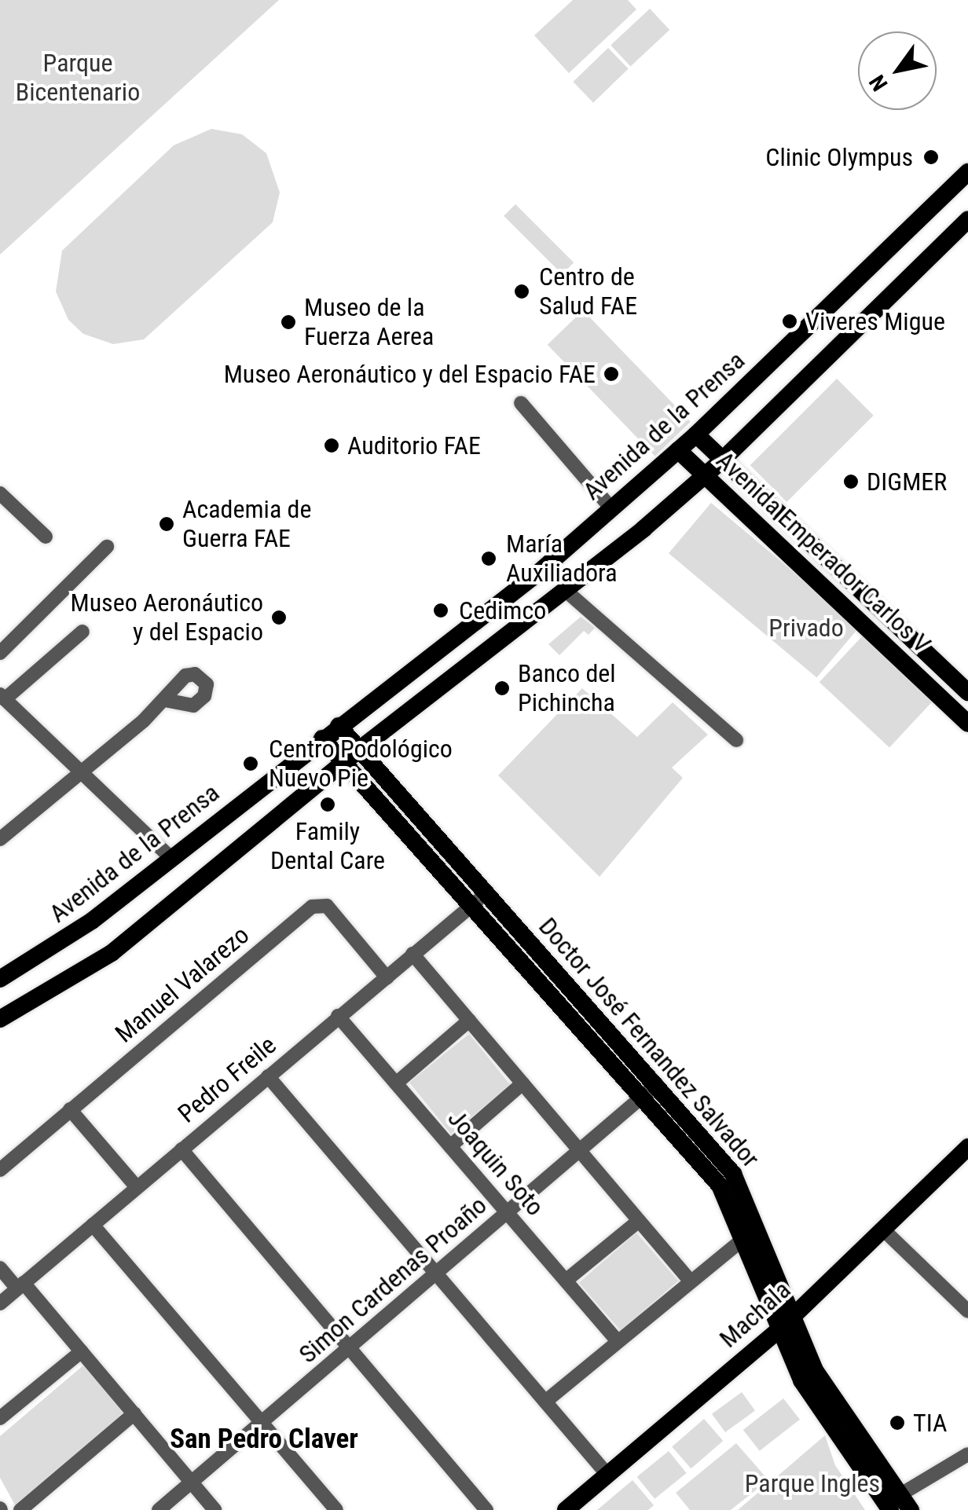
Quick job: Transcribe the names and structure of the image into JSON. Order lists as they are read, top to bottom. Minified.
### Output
{"streets":{"main road":["Avenida de la Prensa","Avenida Emperador Carlos V","Doctor José Fernandez Salvador","Machala"],"street":["Manuel Valarezo","Pedro Freile","Joaquin Soto","Simon Cardenas Proaño"]},"crossings":[["Avenida de la Prensa","Avenida Emperador Carlos V"],["Avenida de la Prensa","Doctor José Fernandez Salvador"],["Manuel Valarezo","Pedro Freile"],["Doctor José Fernandez Salvador","Pedro Freile"],["Doctor José Fernandez Salvador","Simon Cardenas Proaño"],["Doctor José Fernandez Salvador","Machala"],["Pedro Freile","Joaquin Soto"],["Joaquin Soto","Simon Cardenas Proaño"]],"districts":["San Pedro Claver"],"parks":["Parque Bicentenario","Privado","Parque Ingles"],"places":["Clinic Olympus","Centro de Salud FAE","Viveres Migue","Museo de la Fuerza Aerea","Museo Aeronáutico y del Espacio FAE","Auditorio FAE","DIGMER","Academia de Guerra FAE","María Auxiliadora","Cedimco","Museo Aeronáutico y del Espacio","Banco del Pichincha","Centro Podológico Nuevo Pie","Family Dental Care","TIA"],"north":"bottom left"}
